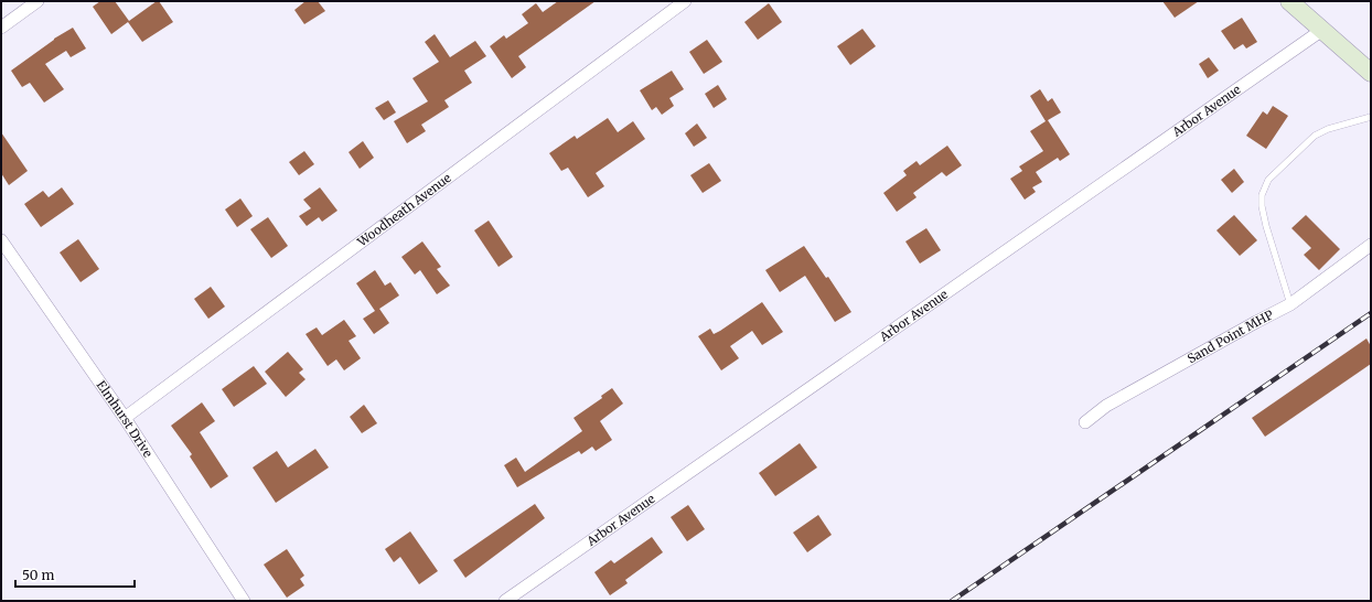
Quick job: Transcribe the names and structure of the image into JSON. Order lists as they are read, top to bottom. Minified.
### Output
{"streets":{"street":["Arbor Avenue","Woodheath Avenue","Sand Point MHP","Elmhurst Drive"]},"crossings":[["Woodheath Avenue","Elmhurst Drive"]],"scale_bar":"50 m"}
